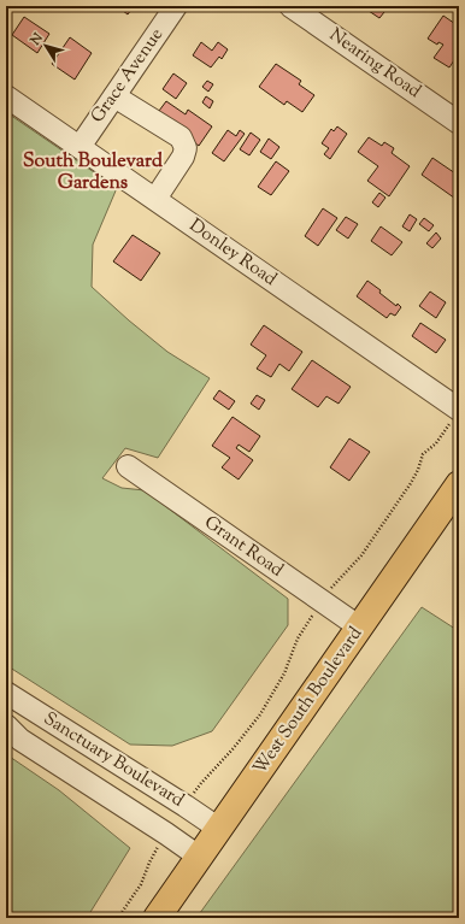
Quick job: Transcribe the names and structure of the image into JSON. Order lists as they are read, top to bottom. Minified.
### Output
{"streets":{"main road":["West South Boulevard"],"street":["Nearing Road","Grace Avenue","Donley Road","Grant Road","Sanctuary Boulevard"]},"crossings":[["Grace Avenue","Donley Road"],["Grant Road","West South Boulevard"],["West South Boulevard","Sanctuary Boulevard"]],"districts":["South Boulevard Gardens"],"north":"top left"}
